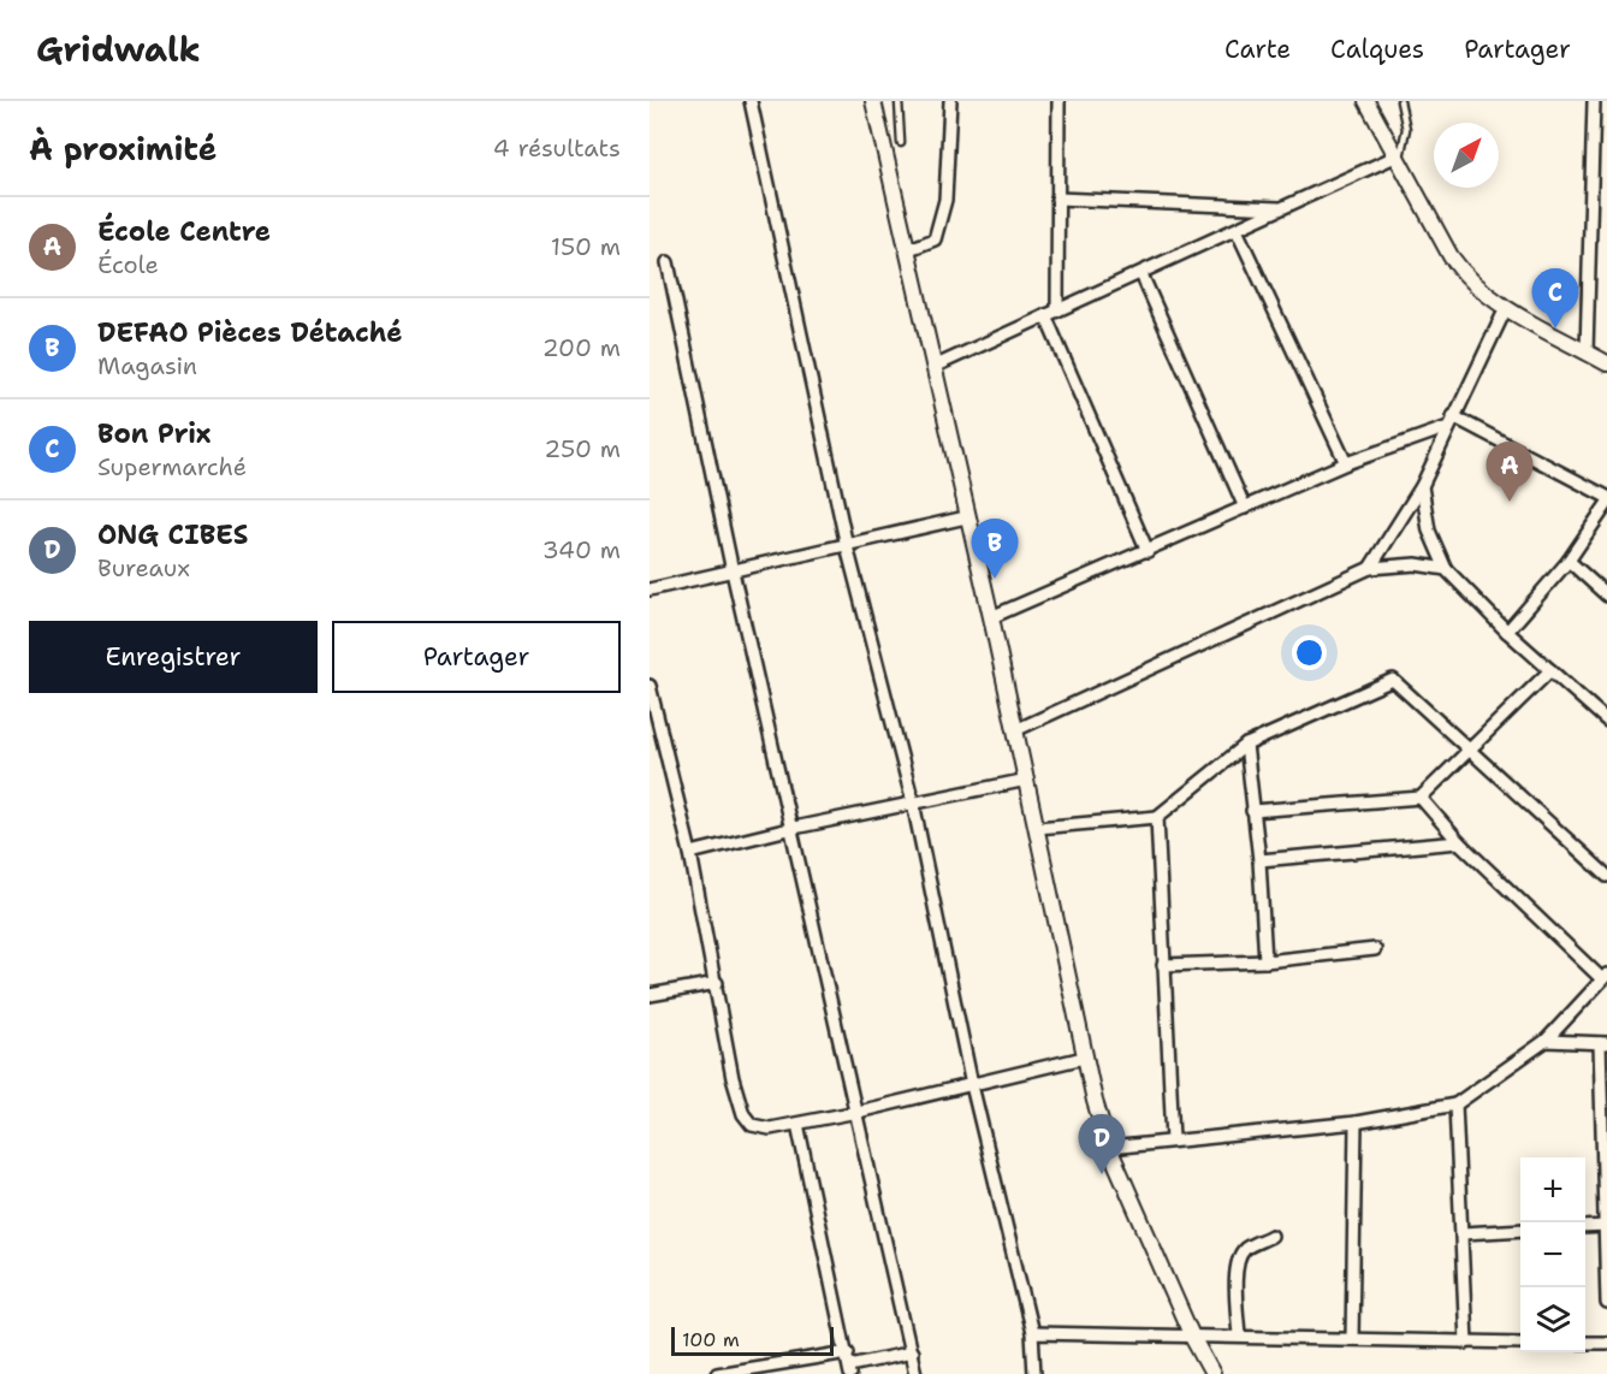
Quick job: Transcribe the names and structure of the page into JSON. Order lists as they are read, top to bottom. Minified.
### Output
{"scale_bar":"100 m","north":"top right","page":{"header":"Gridwalk","nav":["Carte","Calques","Partager"],"heading":["À proximité","4 résultats"],"list":[{"mark":"A","name":"École Centre","note":"École","value":"150 m"},{"mark":"B","name":"DEFAO Pièces Détaché","note":"Magasin","value":"200 m"},{"mark":"C","name":"Bon Prix","note":"Supermarché","value":"250 m"},{"mark":"D","name":"ONG CIBES","note":"Bureaux","value":"340 m"}],"pins":["C","A","B","D"],"buttons":["Enregistrer","Partager"],"map_buttons":["+","−"],"scale":"100 m"}}
